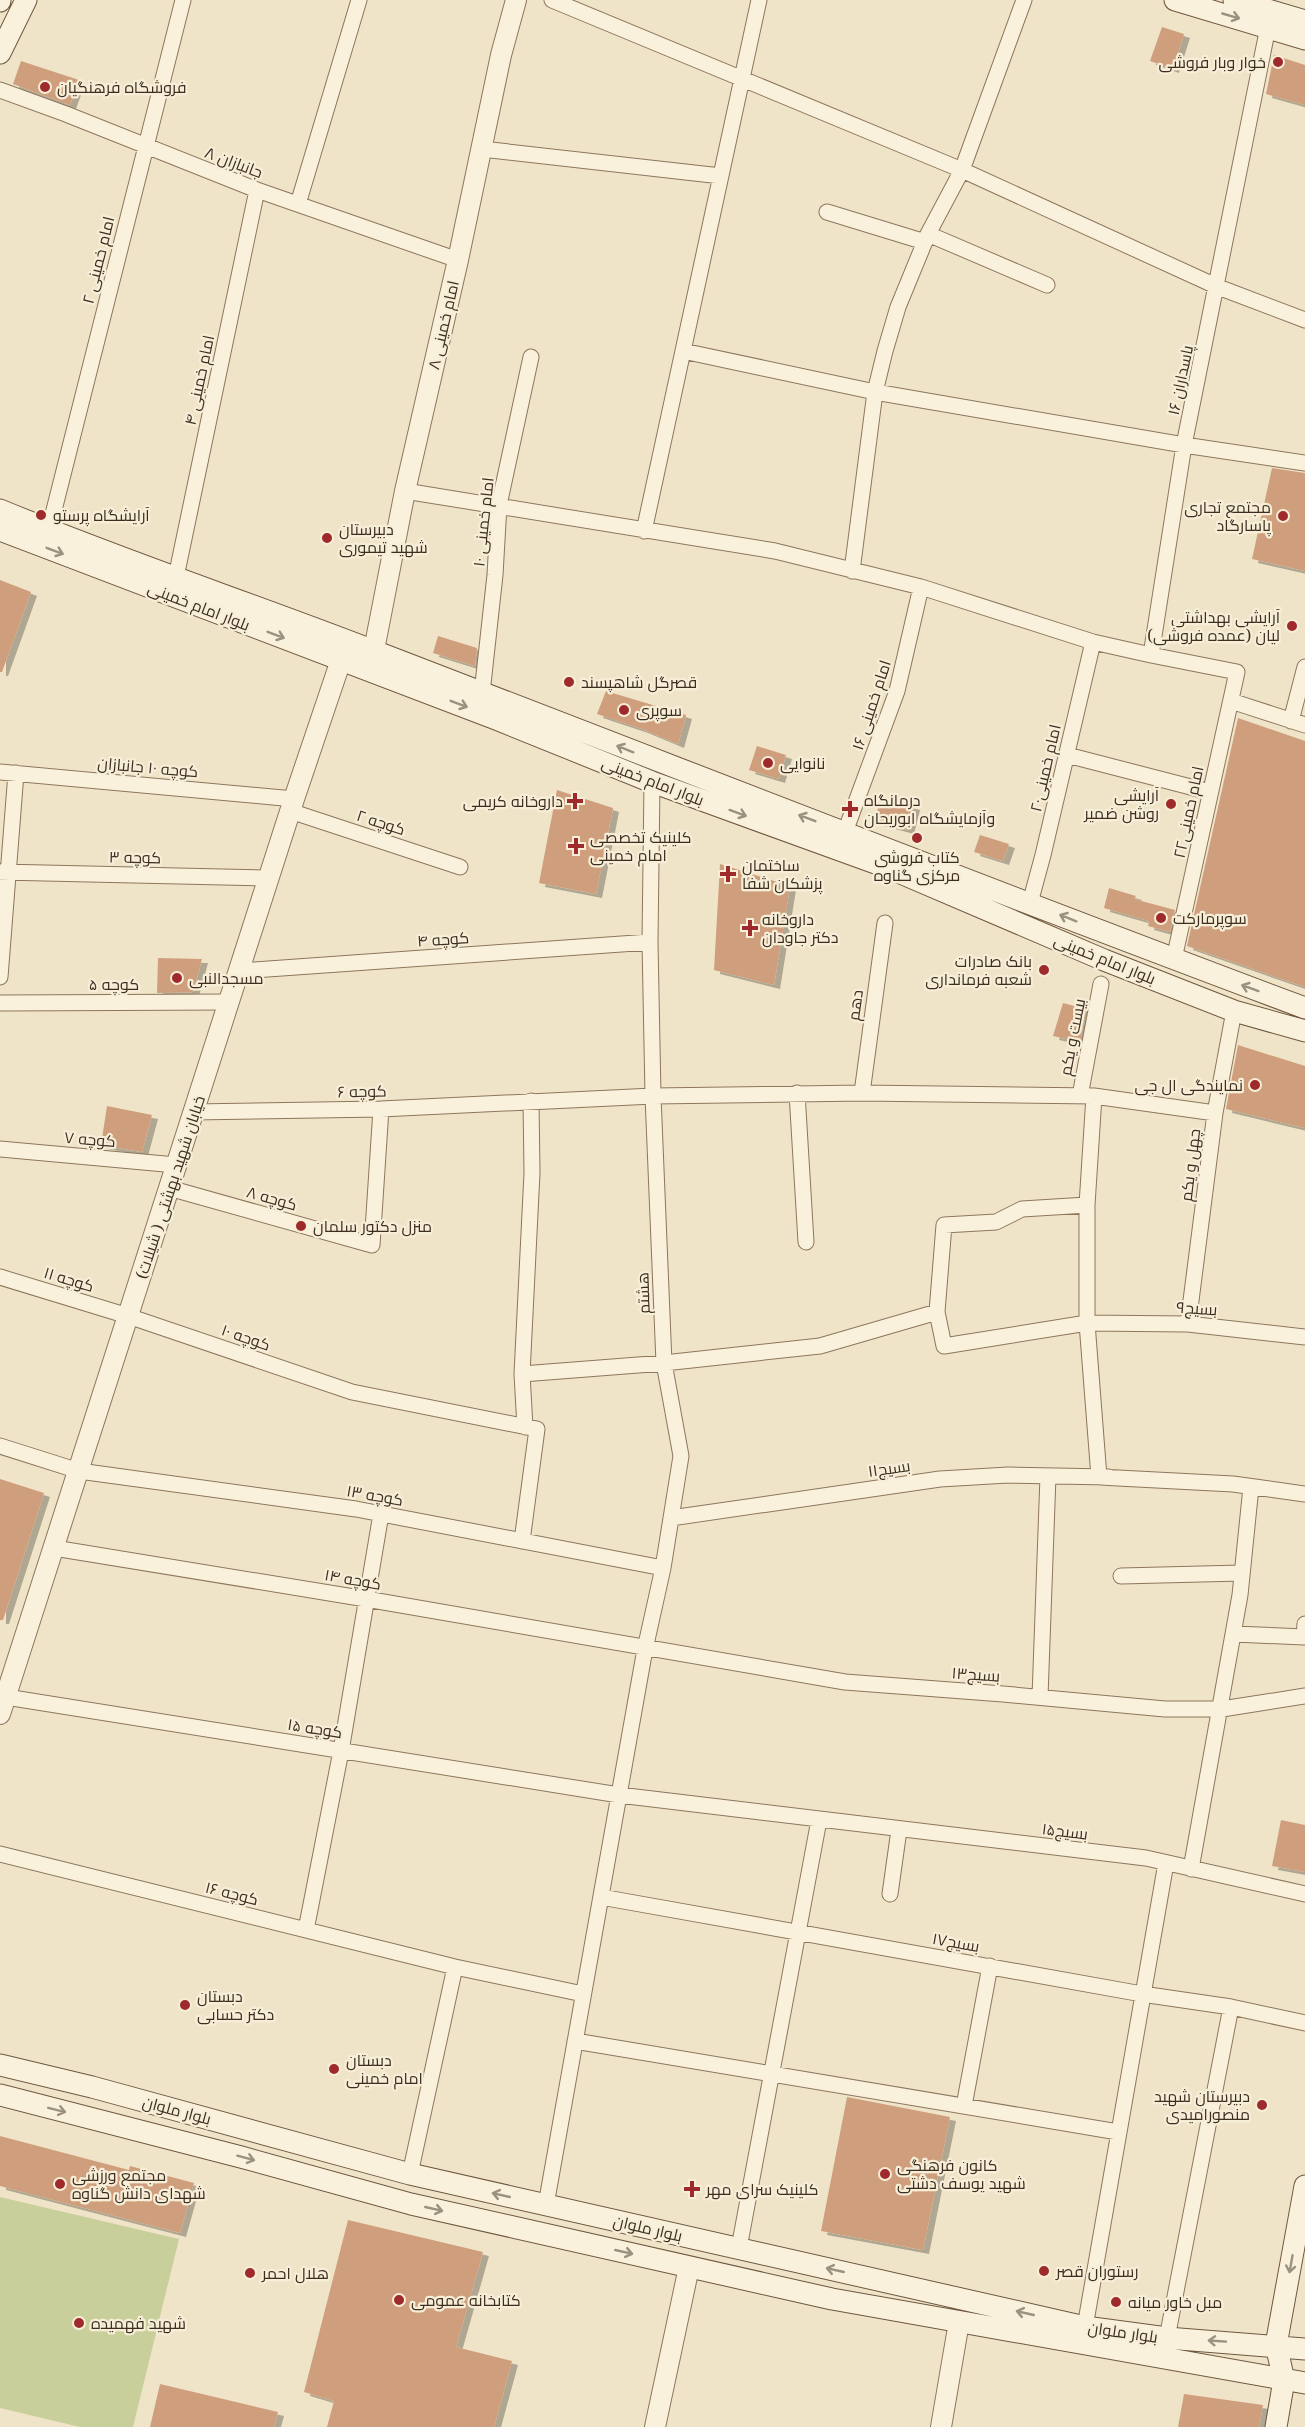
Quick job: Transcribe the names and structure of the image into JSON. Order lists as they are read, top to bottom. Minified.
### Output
{"streets":{"main road":["بلوار امام خمینی","بلوار ملوان"],"street":["جانبازان ۸","امام خمینی ۲","امام خمینی ۸","امام خمینی ۴","پاسداران ۱۶","امام خمینی ۱۰","امام خمینی ۱۶","کوچه ۱۰ جانبازان","امام خمینی۲۰","امام خمینی۲۲","کوچه ۲","کوچه ۳","کوچه ۴","کوچه ۵","دهم","بیست و یکم","کوچه ۶","کوچه ۷","چهل و یکم","خیابان شهید بهشتی ( شیلات)","کوچه ۸","کوچه ۱۱","هشتم","بسیج۹","کوچه ۱۰","بسیج۱۱","کوچه ۱۳","کوچه ۱۴","بسیج۱۳","کوچه ۱۵","بسیج۱۵","کوچه ۱۶","بسیج۱۷"]},"crossings":[["جانبازان ۸","امام خمینی ۲"],["جانبازان ۸","امام خمینی ۸"],["جانبازان ۸","امام خمینی ۴"],["امام خمینی ۲","بلوار امام خمینی"],["امام خمینی ۸","بلوار امام خمینی"],["امام خمینی ۴","بلوار امام خمینی"],["پاسداران ۱۶","امام خمینی۲۲"],["امام خمینی ۱۰","بلوار امام خمینی"],["بلوار امام خمینی","امام خمینی ۱۶"],["بلوار امام خمینی","امام خمینی۲۰"],["بلوار امام خمینی","امام خمینی۲۲"],["بلوار امام خمینی","چهل و یکم"],["بلوار امام خمینی","خیابان شهید بهشتی ( شیلات)"],["بلوار امام خمینی","هشتم"],["کوچه ۱۰ جانبازان","کوچه ۲"],["کوچه ۱۰ جانبازان","خیابان شهید بهشتی ( شیلات)"],["کوچه ۲","خیابان شهید بهشتی ( شیلات)"],["کوچه ۳","خیابان شهید بهشتی ( شیلات)"],["کوچه ۴","خیابان شهید بهشتی ( شیلات)"],["کوچه ۴","هشتم"],["کوچه ۵","خیابان شهید بهشتی ( شیلات)"],["دهم","کوچه ۶"],["بیست و یکم","کوچه ۶"],["بیست و یکم","بسیج۹"],["بیست و یکم","بسیج۱۱"],["کوچه ۶","چهل و یکم"],["کوچه ۶","خیابان شهید بهشتی ( شیلات)"],["کوچه ۶","کوچه ۸"],["کوچه ۶","هشتم"],["کوچه ۷","خیابان شهید بهشتی ( شیلات)"],["چهل و یکم","بسیج۹"],["خیابان شهید بهشتی ( شیلات)","کوچه ۸"],["خیابان شهید بهشتی ( شیلات)","کوچه ۱۱"],["خیابان شهید بهشتی ( شیلات)","کوچه ۱۰"],["خیابان شهید بهشتی ( شیلات)","کوچه ۱۳"],["خیابان شهید بهشتی ( شیلات)","کوچه ۱۴"],["خیابان شهید بهشتی ( شیلات)","کوچه ۱۵"],["کوچه ۱۱","کوچه ۱۰"],["هشتم","بسیج۱۱"],["هشتم","کوچه ۱۳"],["هشتم","کوچه ۱۴"],["هشتم","بسیج۱۳"],["هشتم","کوچه ۱۵"],["هشتم","کوچه ۱۶"],["هشتم","بسیج۱۷"],["هشتم","بلوار ملوان"],["کوچه ۱۴","بسیج۱۳"],["کوچه ۱۵","بسیج۱۵"]],"places":{"other":["خوار وبار فروشی","فروشگاه فرهنگیان","آرایشگاه پرستو","مجتمع تجاری پاسارگاد","دبیرستان شهید تیموری","آرایشی بهداشتی لیان (عمده فروشی)","قصرگل شاهپسند","سوپری","نانوایی","آرایشی روشن ضمیر","کتاب فروشى مرکزى گناوه","سوپرمارکت","بانک صادرات شعبه فرمانداری","مسجدالنبی","نمایندگی ال جی","منزل دکتور سلمان","دبستان دکتر حسابی","دبستان امام خمینی","دبیرستان شهید منصورامیدی","کانون فرهنگی شهید یوسف دشتی","مجتمع ورزشی شهدای دانش گناوه","رستوران قصر","هلال احمر","کتابخانه عمومی","مبل خاور میانه","شهید فهمیده"],"health":["داروخانه کریمی","درمانگاه وآزمایشگاه ابوریحان","کلینیک تخصصی امام خمینی","ساختمان پزشکان شفا","داروخانه دکتر جاودان","کلینیک سرای مهر"]}}
